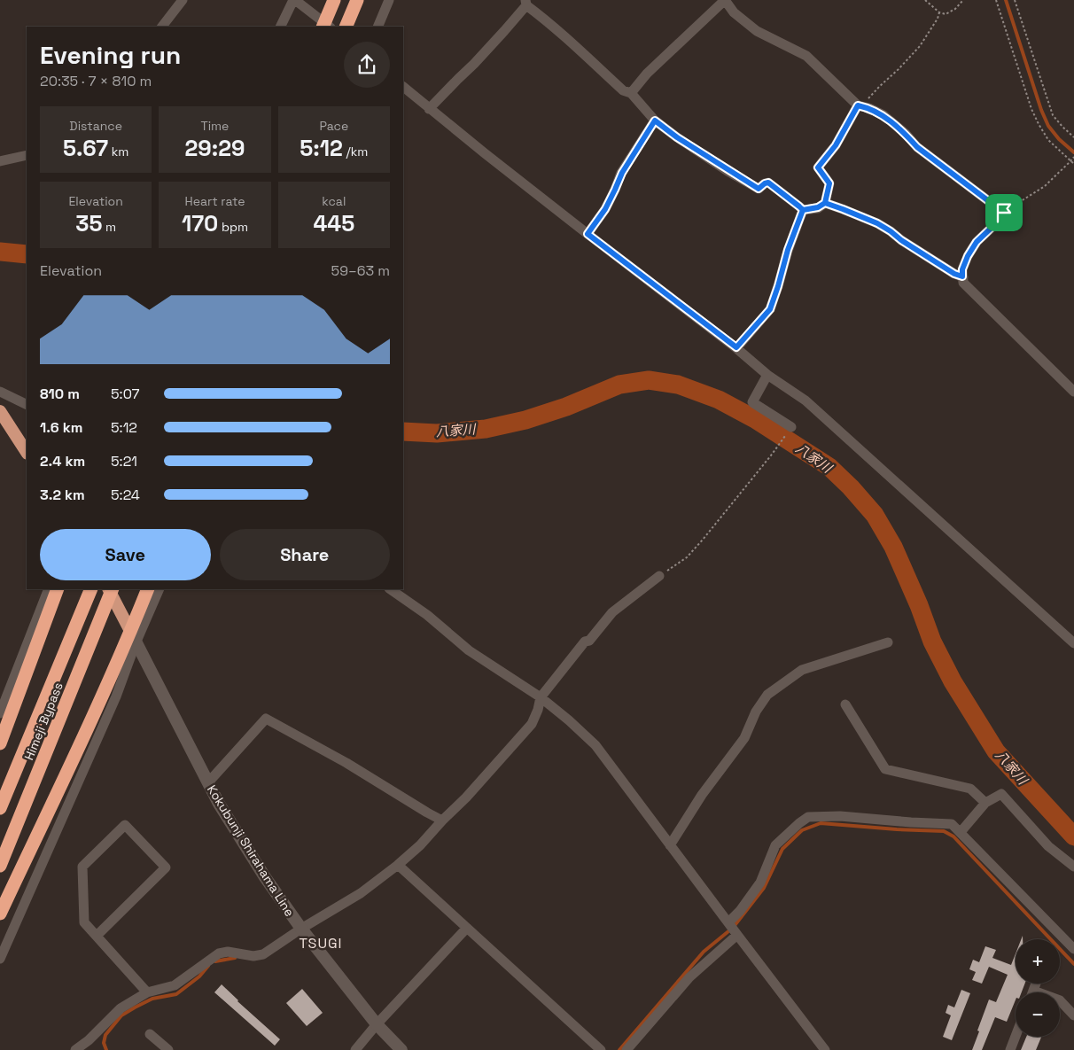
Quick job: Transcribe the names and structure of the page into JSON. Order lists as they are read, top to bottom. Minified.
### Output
{"streets":{"highway":["Himeji Bypass"],"main road":["Kokubunji Shirahama Line"]},"districts":["TSUGI"],"water":["八家川"],"page":{"heading":["Evening run","20:35 · 7 × 810 m"],"stats":[["Distance","5.67 km"],["Time","29:29"],["Pace","5:12 /km"],["Elevation","35 m"],["Heart rate","170 bpm"],["kcal","445"]],"chart":["Elevation","59–63 m"],"list":[{"name":"810 m","note":"5:07"},{"name":"1.6 km","note":"5:12"},{"name":"2.4 km","note":"5:21"},{"name":"3.2 km","note":"5:24"}],"buttons":["Save","Share"],"map_buttons":["+","−"]}}
